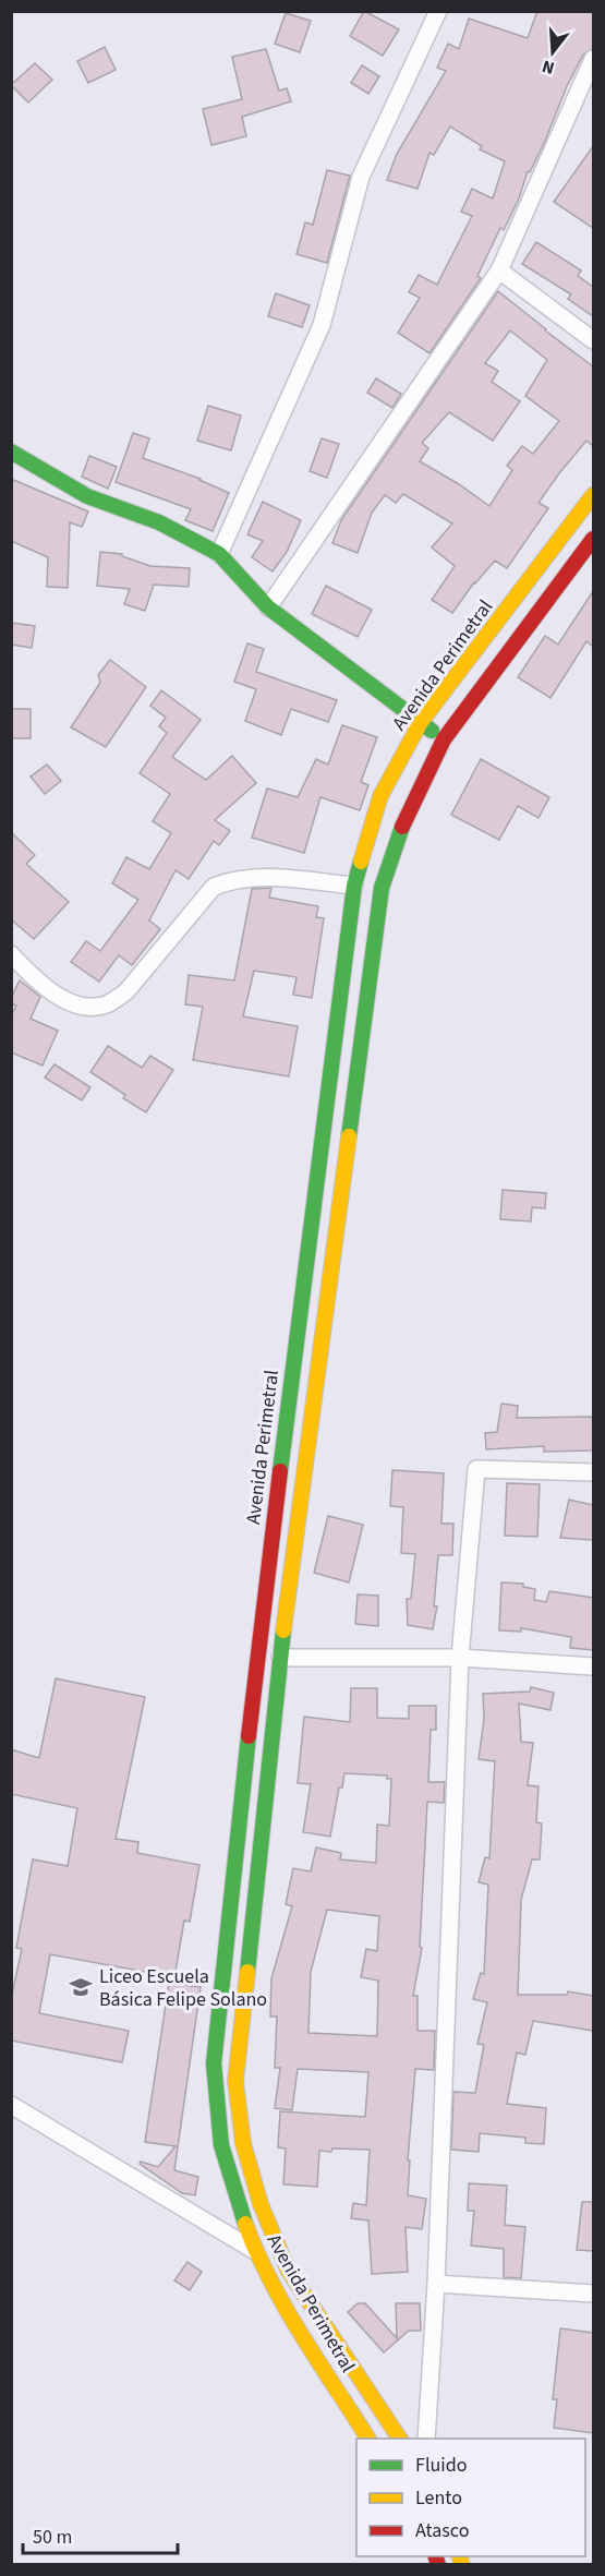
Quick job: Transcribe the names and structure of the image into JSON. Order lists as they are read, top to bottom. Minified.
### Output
{"streets":{"main road":["Avenida Perimetral"]},"places":{"school or university":["Liceo Escuela Básica Felipe Solano"]},"legend":["Fluido","Lento","Atasco"],"scale_bar":"50 m","north":"bottom"}
